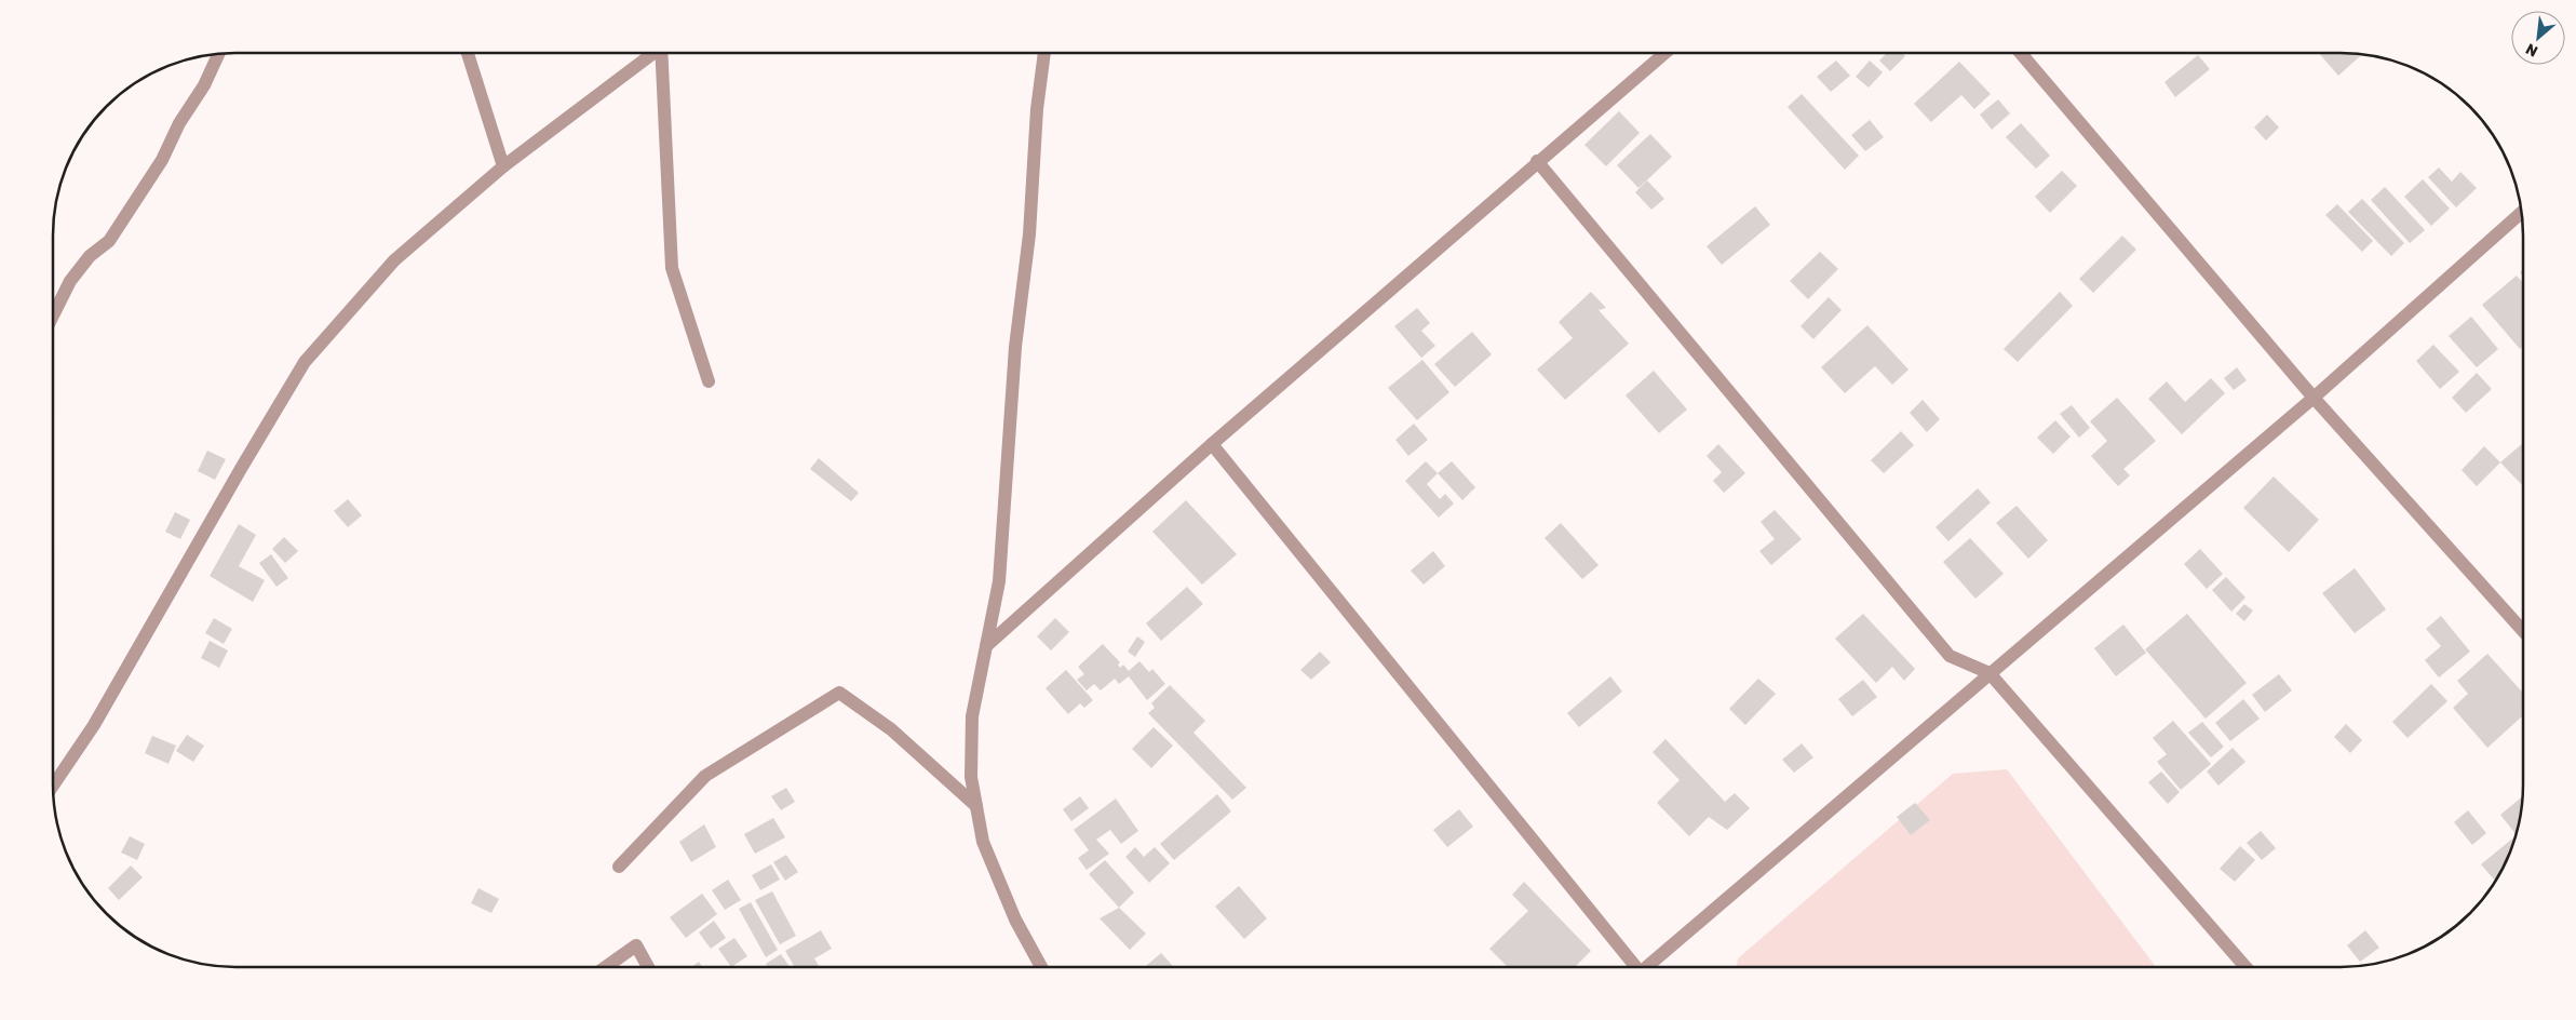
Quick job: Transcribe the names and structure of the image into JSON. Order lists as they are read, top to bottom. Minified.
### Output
{"north":"bottom left"}
